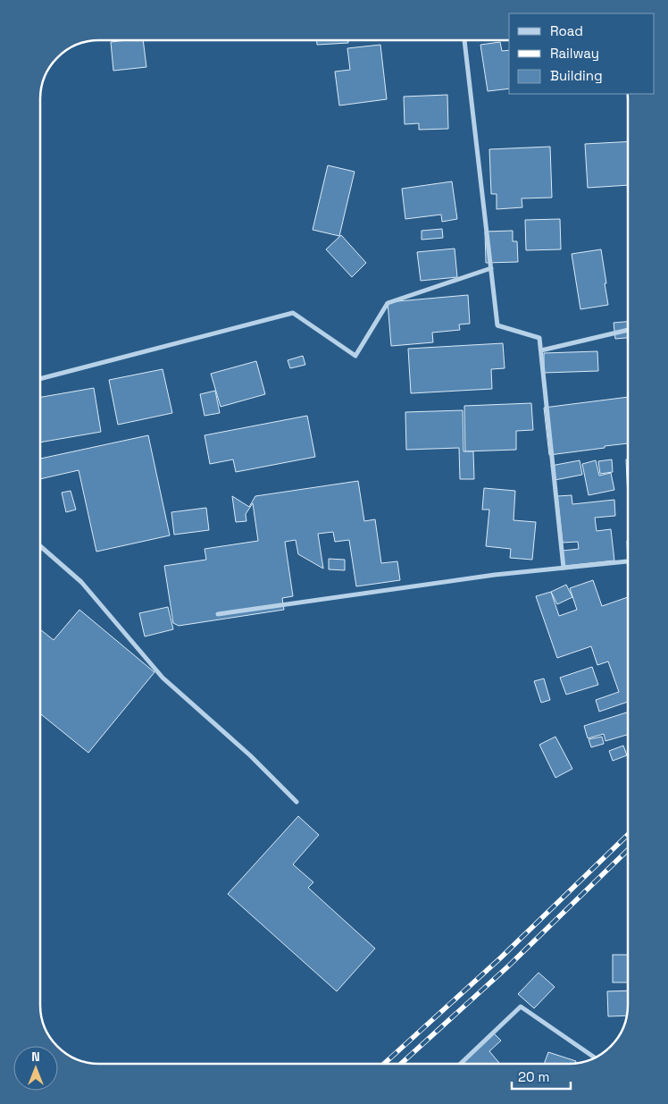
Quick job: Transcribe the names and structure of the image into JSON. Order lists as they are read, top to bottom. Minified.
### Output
{"legend":["Road","Railway","Building"],"scale_bar":"20 m","north":"top"}
